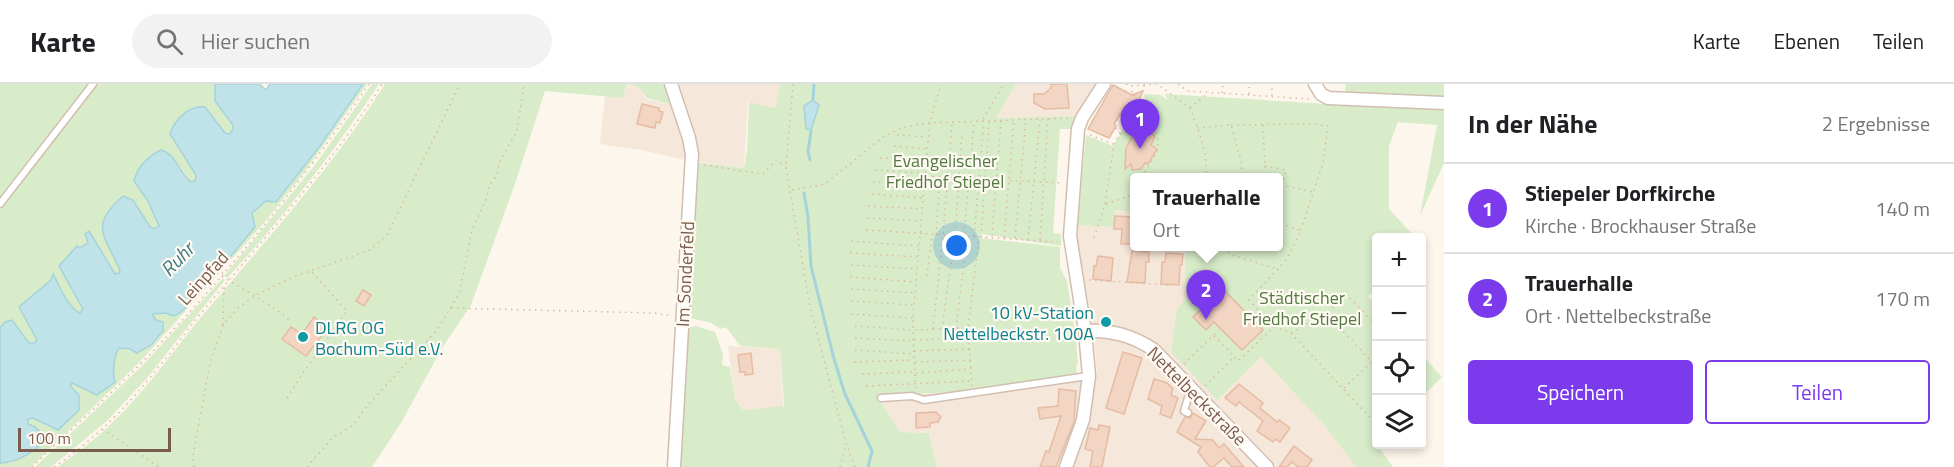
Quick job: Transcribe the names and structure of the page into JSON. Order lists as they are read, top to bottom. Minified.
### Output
{"streets":{"street":["Im Sonderfeld","Nettelbeckstraße"],"path":["Leinpfad"]},"water":["Ruhr"],"parks":["Evangelischer Friedhof Stiepel","Städtischer Friedhof Stiepel"],"places":["10 kV-Station Nettelbeckstr. 100A","DLRG OG Bochum-Süd e.V."],"scale_bar":"100 m","page":{"header":"Karte","search":"Hier suchen","nav":["Karte","Ebenen","Teilen"],"heading":["In der Nähe","2 Ergebnisse"],"pins":["1","2"],"list":[{"mark":"1","name":"Stiepeler Dorfkirche","note":"Kirche · Brockhauser Straße","value":"140 m"},{"mark":"2","name":"Trauerhalle","note":"Ort · Nettelbeckstraße","value":"170 m"}],"popup":["Trauerhalle","Ort"],"map_buttons":["+","−"],"buttons":["Speichern","Teilen"],"scale":"100 m"}}
